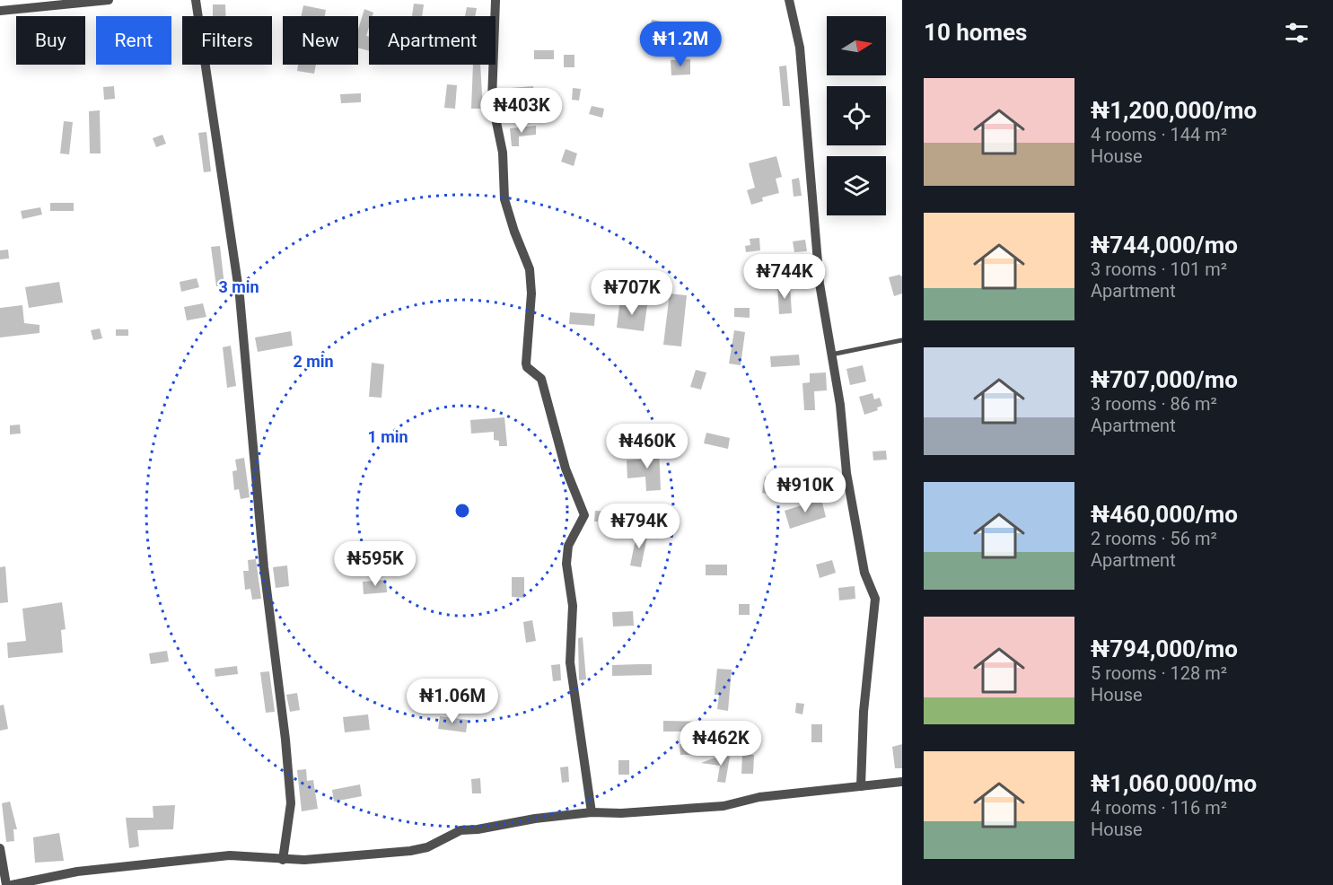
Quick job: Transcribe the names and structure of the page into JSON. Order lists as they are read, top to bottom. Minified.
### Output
{"north":"right","page":{"heading":"10 homes","chip":["Buy","Rent","Filters","New","Apartment"],"price":["₦1.2M","₦403K","₦744K","₦707K","₦460K","₦910K","₦794K","₦595K","₦1.06M","₦462K"],"list":[{"name":"₦1,200,000/mo","note":"4 rooms · 144 m² · House"},{"name":"₦744,000/mo","note":"3 rooms · 101 m² · Apartment"},{"name":"₦707,000/mo","note":"3 rooms · 86 m² · Apartment"},{"name":"₦460,000/mo","note":"2 rooms · 56 m² · Apartment"},{"name":"₦794,000/mo","note":"5 rooms · 128 m² · House"},{"name":"₦1,060,000/mo","note":"4 rooms · 116 m² · House"}]},"rings":["3 min","2 min","1 min"]}
